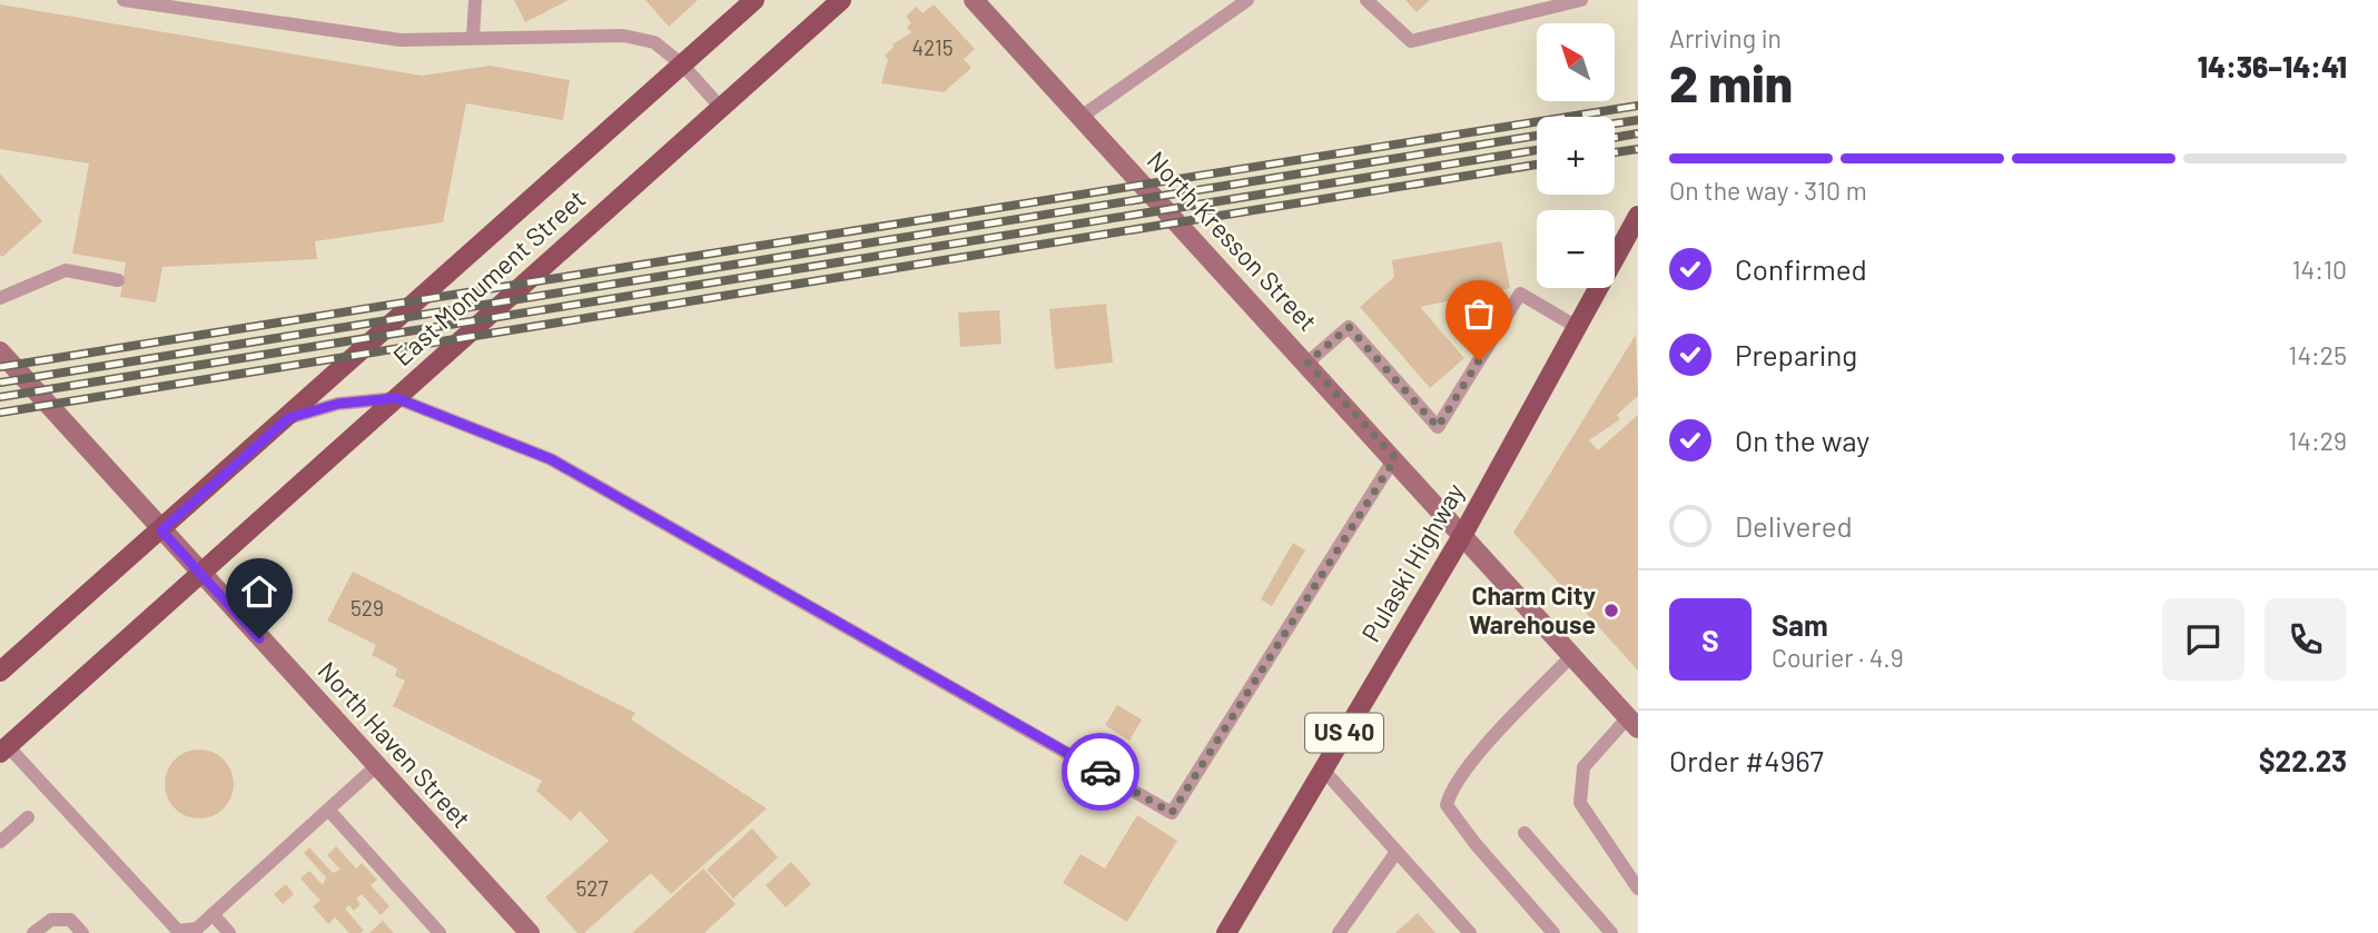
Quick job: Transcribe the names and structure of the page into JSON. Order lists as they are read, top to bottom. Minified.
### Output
{"streets":{"main road":["East Monument Street","Pulaski Highway","US 40"],"street":["North Kresson Street","North Haven Street"]},"crossings":[["North Kresson Street","Pulaski Highway"],["East Monument Street","North Haven Street"]],"places":["Charm City Warehouse"],"house_numbers":["4215","529","527"],"north":"top left","page":{"heading":["2 min","Arriving in","14:36–14:41"],"panel":["Sam","Courier · 4.9","Order #4967","$22.23"],"map_buttons":["+","−"],"bar":"On the way · 310 m","list":[["Confirmed","14:10"],["Preparing","14:25"],["On the way","14:29"],"Delivered"],"round":"S"}}
